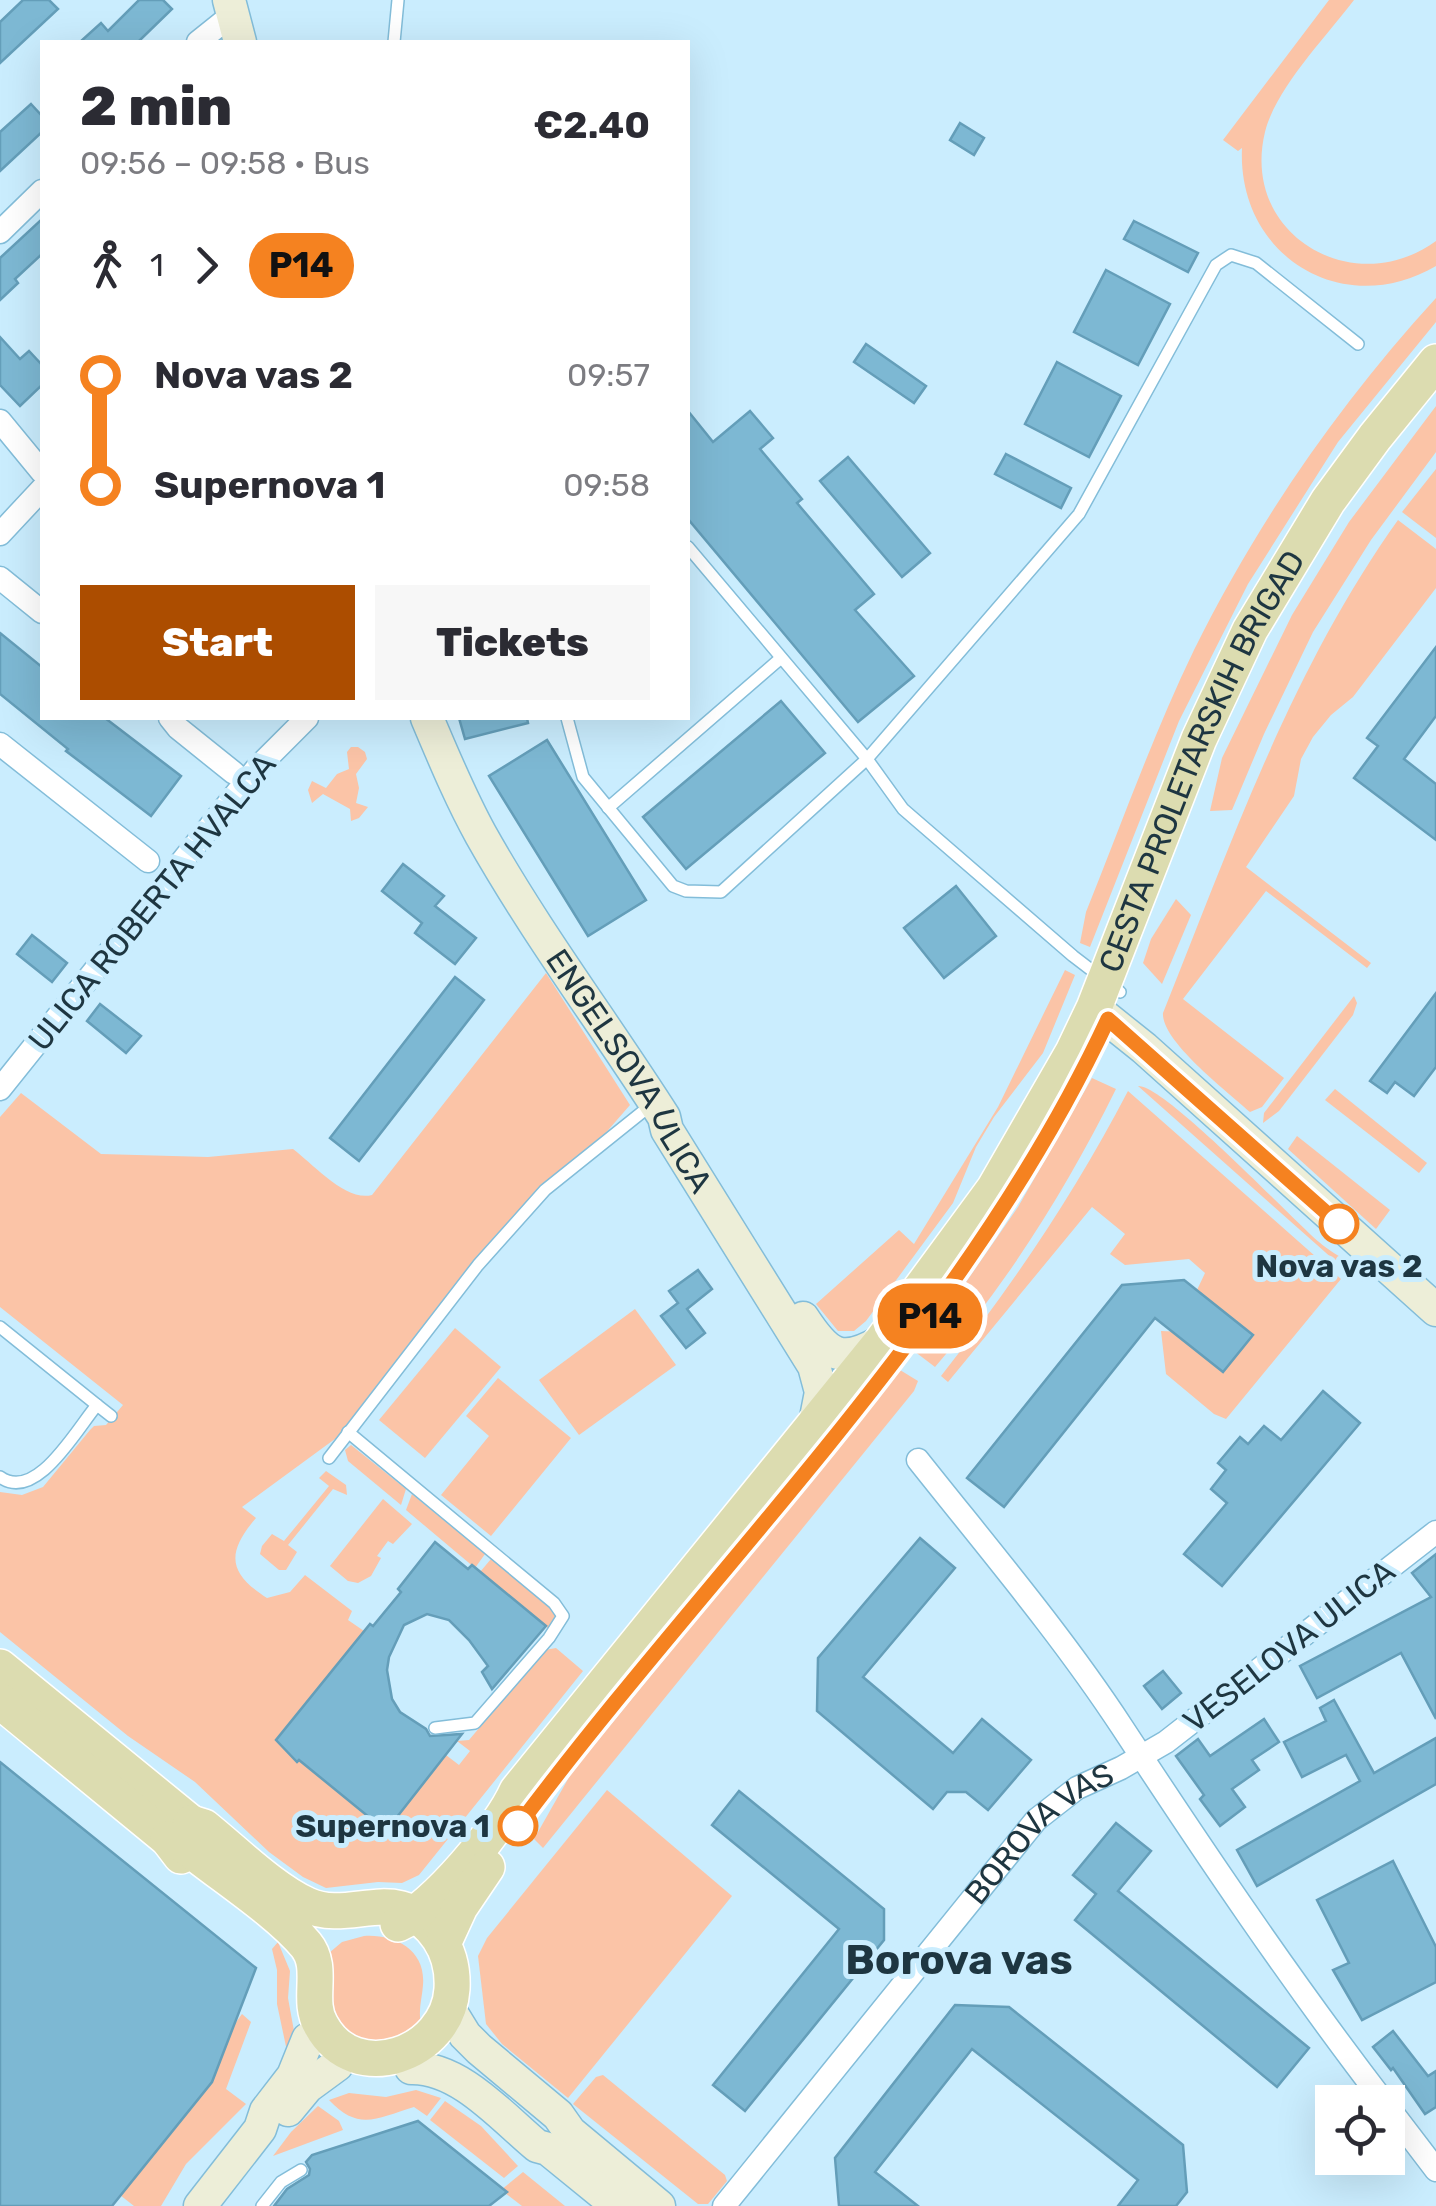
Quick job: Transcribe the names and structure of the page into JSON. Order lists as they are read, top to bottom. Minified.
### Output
{"streets":{"main road":["CESTA PROLETARSKIH BRIGAD"],"street":["ULICA ROBERTA HVALCA","ENGELSOVA ULICA","VESELOVA ULICA","BOROVA VAS"]},"crossings":[["CESTA PROLETARSKIH BRIGAD","ENGELSOVA ULICA"],["VESELOVA ULICA","BOROVA VAS"]],"districts":["Borova vas"],"places":["Nova vas 2","Supernova 1"],"lines":["bus line P14"],"page":{"on_map":"P14","heading":["2 min","09:56 – 09:58 · Bus","€2.40"],"legs":["1","P14"],"list":[{"name":"Nova vas 2","value":"09:57"},{"name":"Supernova 1","value":"09:58"}],"buttons":["Start","Tickets"]}}
